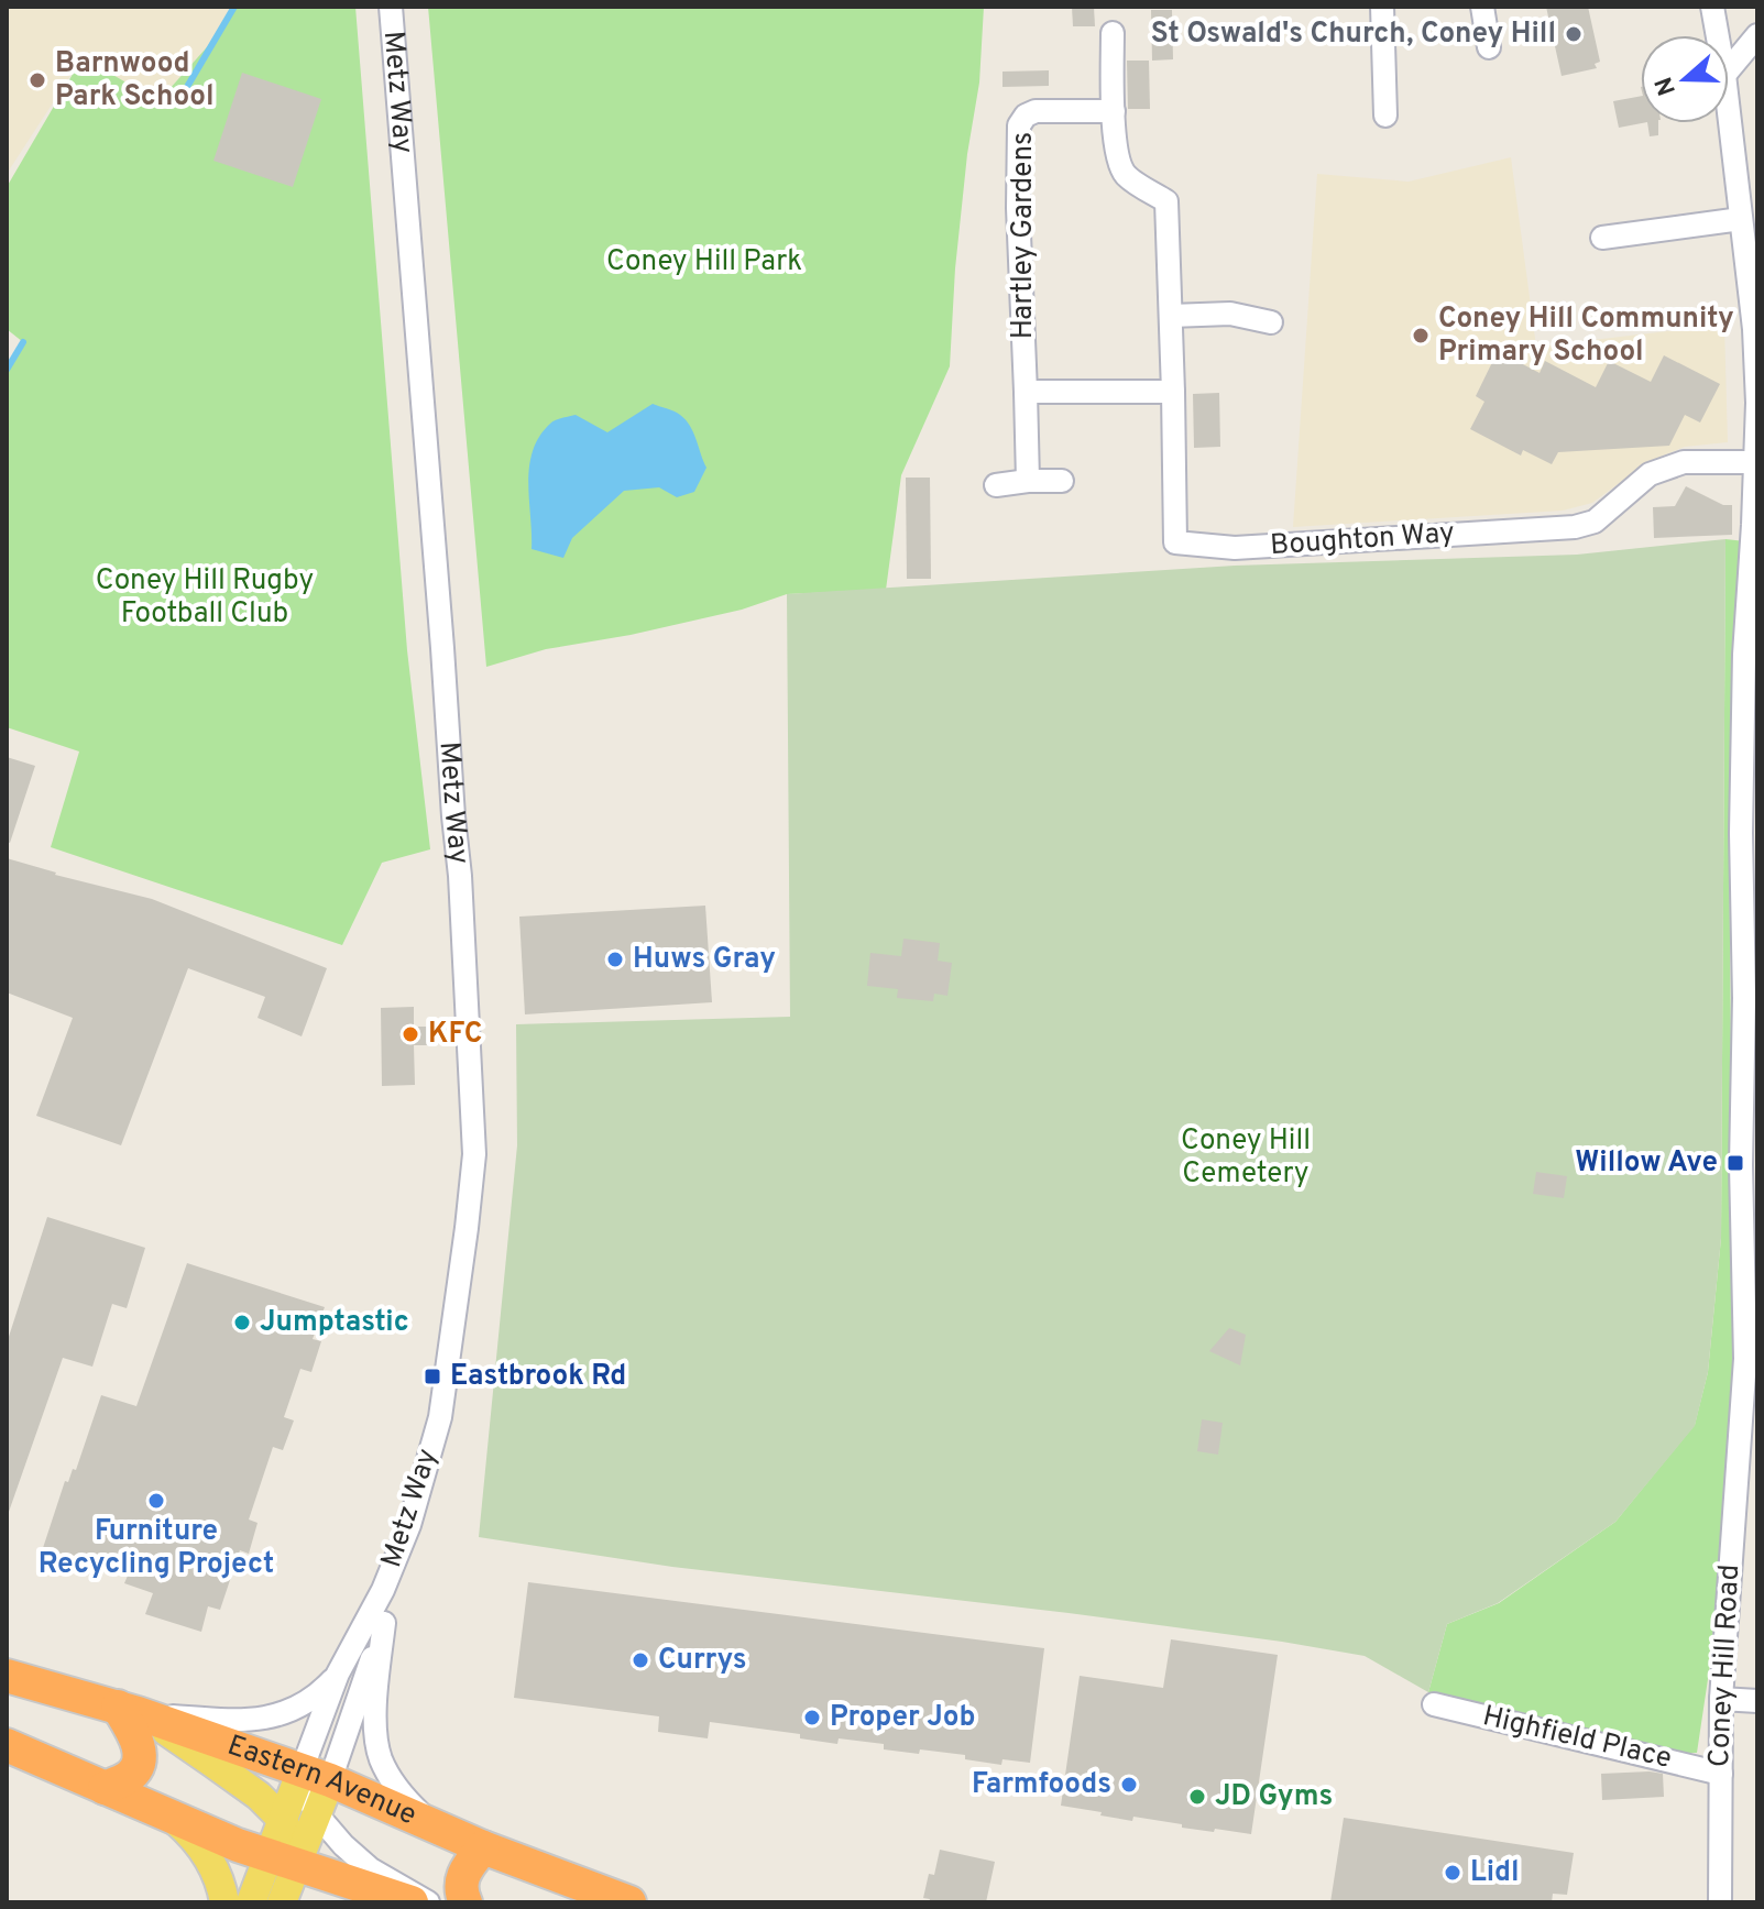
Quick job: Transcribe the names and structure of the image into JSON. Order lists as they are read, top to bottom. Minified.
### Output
{"streets":{"highway":["Eastern Avenue"],"main road":["Metz Way"],"street":["Hartley Gardens","Boughton Way","Coney Hill Road","Highfield Place"]},"crossings":[["Metz Way","Eastern Avenue"],["Hartley Gardens","Boughton Way"],["Boughton Way","Coney Hill Road"],["Coney Hill Road","Highfield Place"]],"parks":["Coney Hill Park","Coney Hill Rugby Football Club","Coney Hill Cemetery"],"places":{"other":["St Oswald's Church, Coney Hill","Barnwood Park School","Coney Hill Community Primary School","Huws Gray","KFC","Jumptastic","Furniture Recycling Project","Currys","Proper Job","Farmfoods","JD Gyms","Lidl"],"transit":["Willow Ave","Eastbrook Rd"]},"north":"left"}
